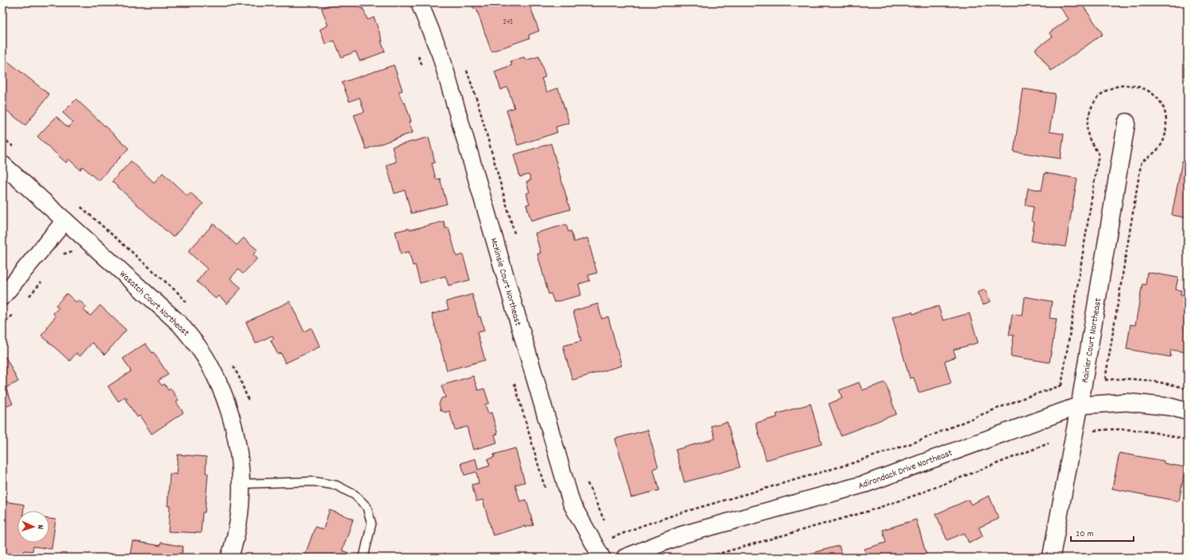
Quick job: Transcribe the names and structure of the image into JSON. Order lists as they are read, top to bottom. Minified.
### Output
{"streets":{"street":["McKinsie Court Northeast","Wasatch Court Northeast","Rainier Court Northeast","Adirondack Drive Northeast"]},"crossings":[["Rainier Court Northeast","Adirondack Drive Northeast"]],"house_numbers":["242"],"scale_bar":"20 m","north":"right"}
